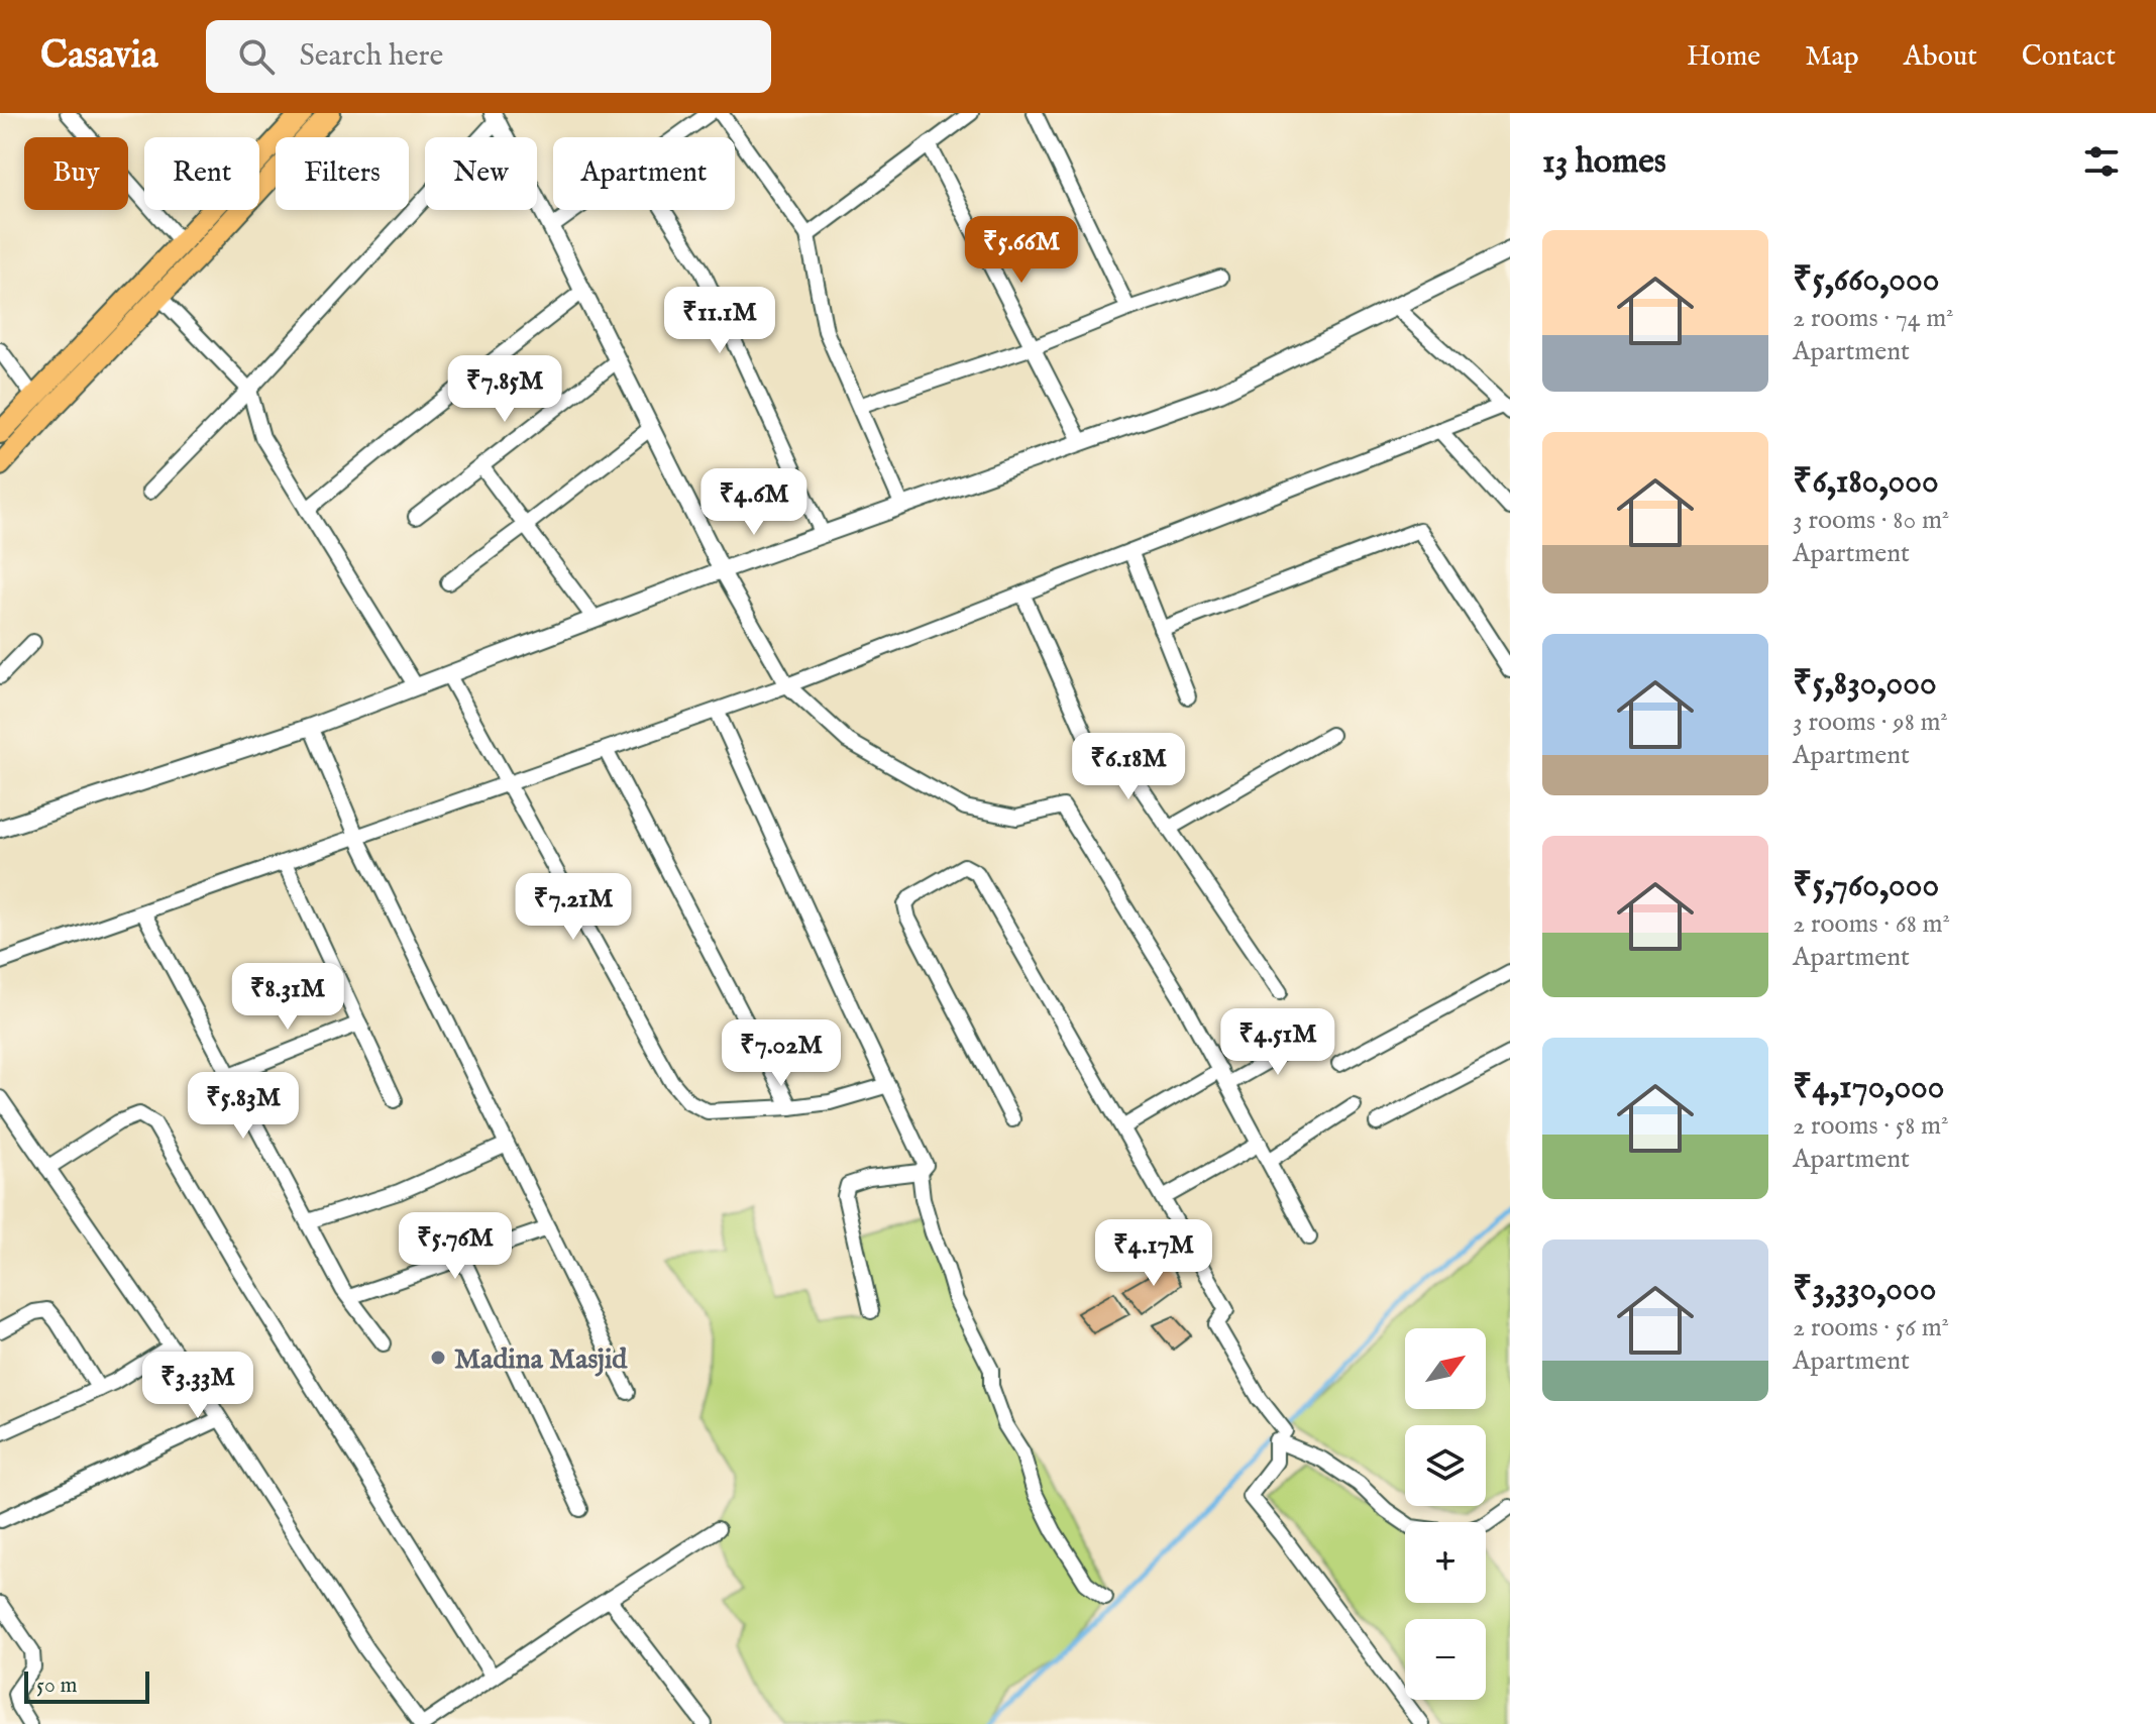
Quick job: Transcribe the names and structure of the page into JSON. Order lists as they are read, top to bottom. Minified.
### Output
{"places":["Madina Masjid"],"scale_bar":"50 m","north":"top right","page":{"header":"Casavia","search":"Search here","nav":["Home","Map","About","Contact"],"heading":"13 homes","chip":["Buy","Rent","Filters","New","Apartment"],"list":[{"name":"₹5,660,000","note":"2 rooms · 74 m² · Apartment"},{"name":"₹6,180,000","note":"3 rooms · 80 m² · Apartment"},{"name":"₹5,830,000","note":"3 rooms · 98 m² · Apartment"},{"name":"₹5,760,000","note":"2 rooms · 68 m² · Apartment"},{"name":"₹4,170,000","note":"2 rooms · 58 m² · Apartment"},{"name":"₹3,330,000","note":"2 rooms · 56 m² · Apartment"}],"price":["₹5.66M","₹11.1M","₹7.85M","₹4.6M","₹6.18M","₹7.21M","₹8.31M","₹4.51M","₹7.02M","₹5.83M","₹5.76M","₹4.17M","₹3.33M"],"map_buttons":["+","−"],"scale":"50 m"}}
